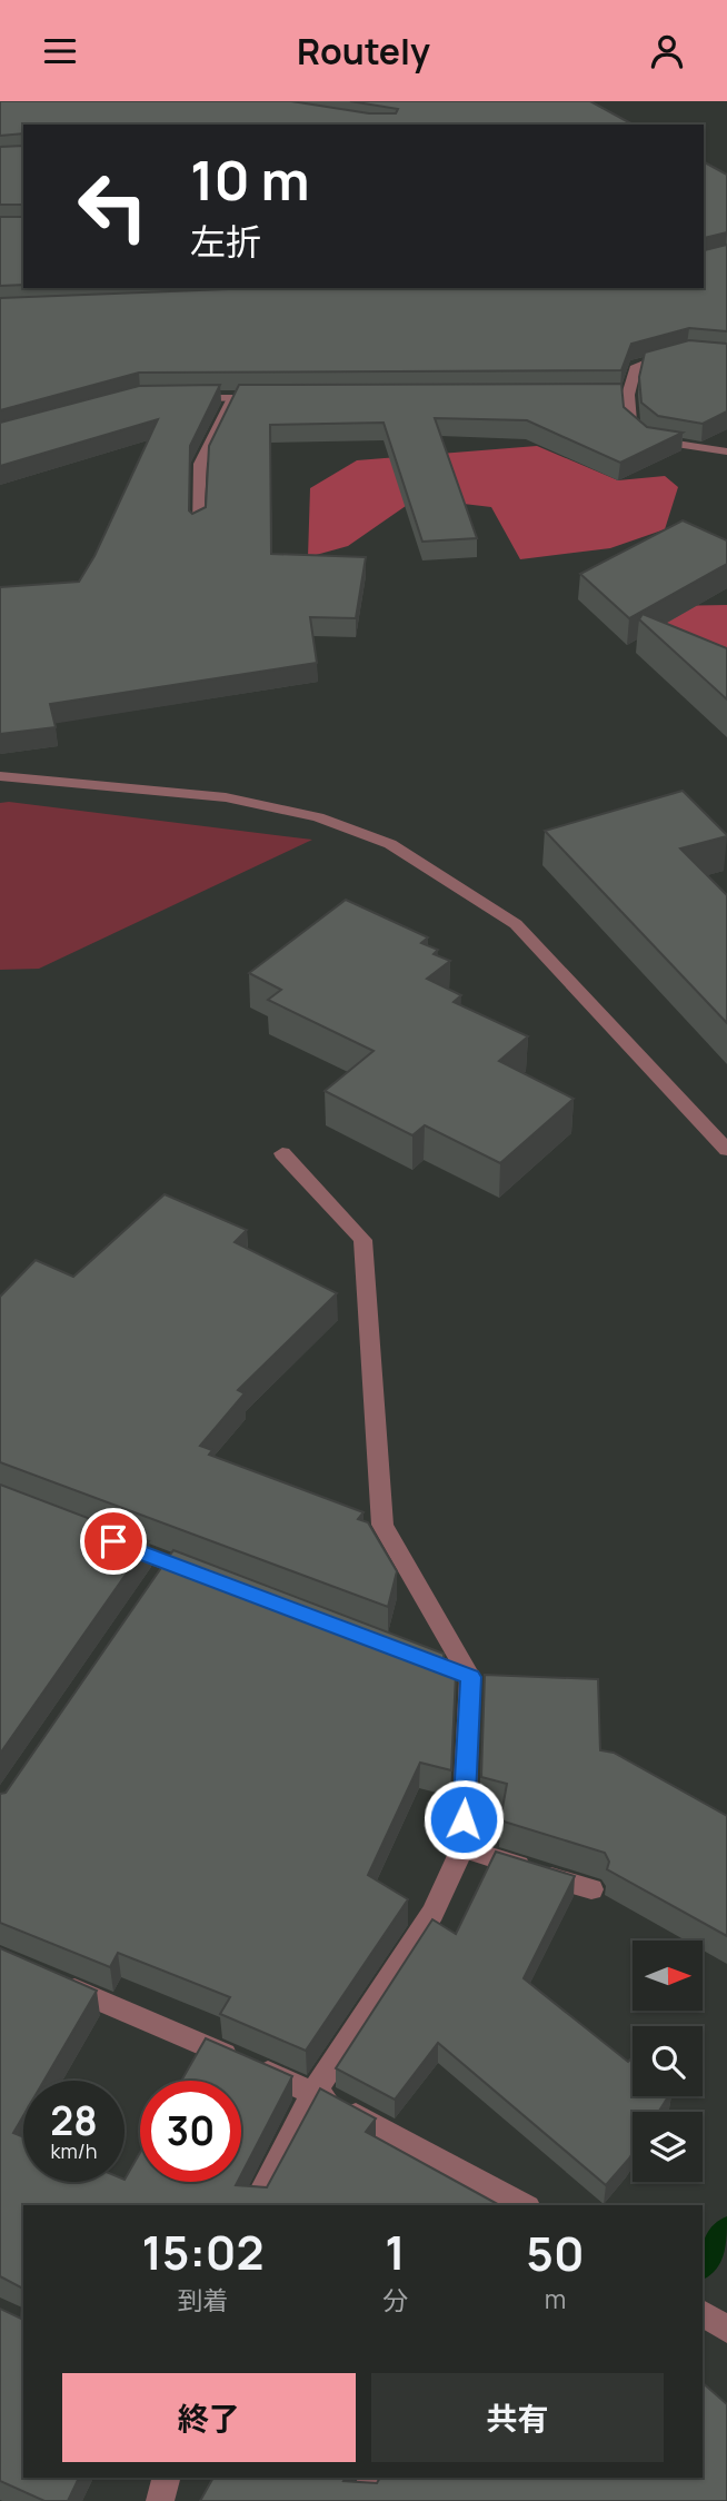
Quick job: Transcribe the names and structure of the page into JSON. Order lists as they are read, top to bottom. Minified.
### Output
{"north":"right","page":{"header":"Routely","turn":["10 m","左折"],"speed":"28 km/h","limit":"30","eta":["15:02","到着","1","分","50","m"],"buttons":["終了","共有"]}}
